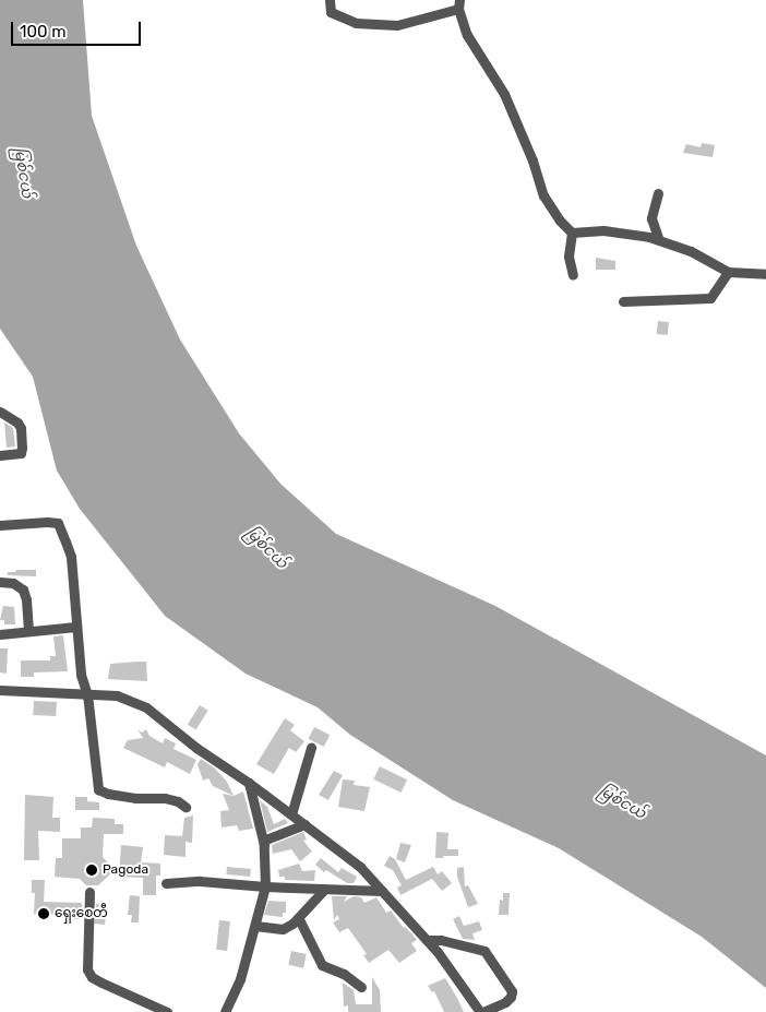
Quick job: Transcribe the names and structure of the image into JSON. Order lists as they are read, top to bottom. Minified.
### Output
{"water":["မြစ်ငယ်"],"places":["Pagoda","ရှေးစေတီ"],"scale_bar":"100 m"}
